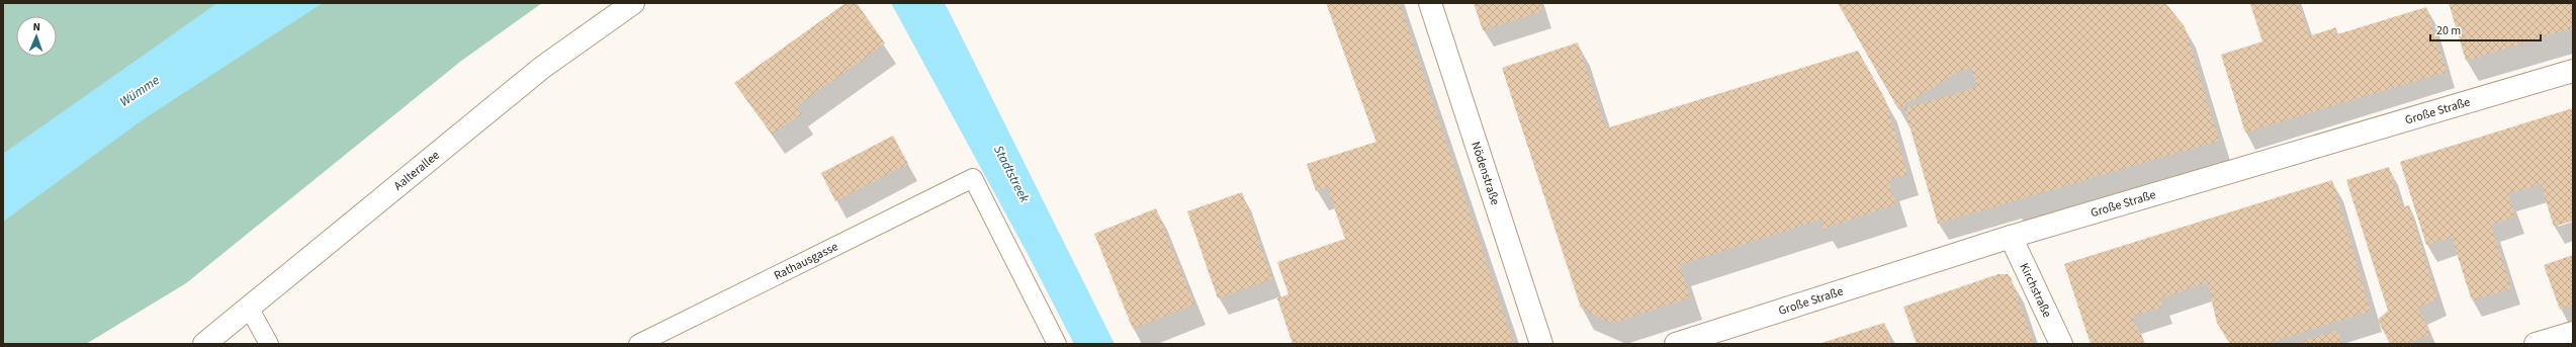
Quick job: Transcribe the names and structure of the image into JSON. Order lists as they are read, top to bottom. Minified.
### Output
{"streets":{"street":["Große Straße","Aalterallee","Nödenstraße","Kirchstraße"],"lane":["Rathausgasse"]},"crossings":[["Große Straße","Kirchstraße"]],"water":["Wümme","Stadtstreek"],"scale_bar":"20 m","north":"top"}
